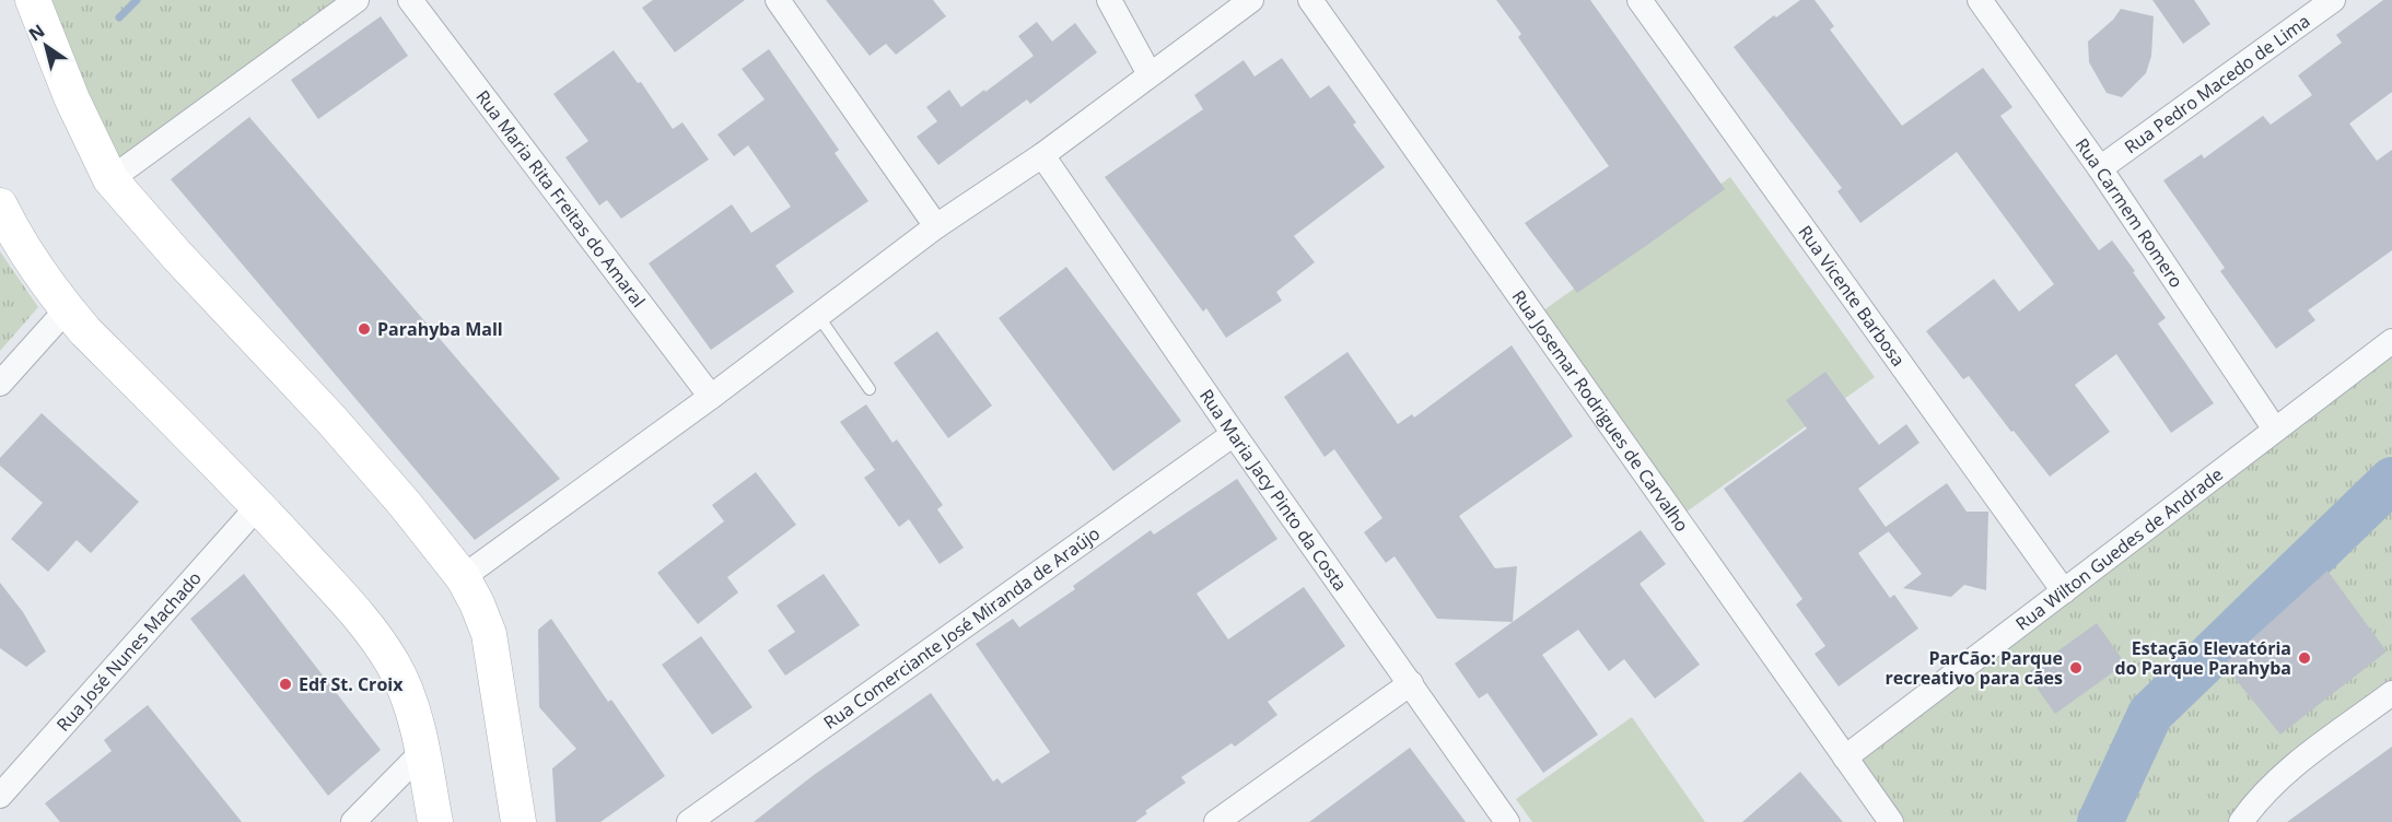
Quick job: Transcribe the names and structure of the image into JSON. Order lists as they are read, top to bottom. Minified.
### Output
{"streets":{"street":["Rua Pedro Macedo de Lima","Rua Maria Rita Freitas do Amaral","Rua Carmem Romero","Rua Vicente Barbosa","Rua Josemar Rodrigues de Carvalho","Rua Maria Jacy Pinto da Costa","Rua Wilton Guedes de Andrade","Rua Comerciante José Miranda de Araújo","Rua José Nunes Machado"]},"crossings":[["Rua Pedro Macedo de Lima","Rua Carmem Romero"],["Rua Carmem Romero","Rua Wilton Guedes de Andrade"],["Rua Vicente Barbosa","Rua Wilton Guedes de Andrade"],["Rua Josemar Rodrigues de Carvalho","Rua Wilton Guedes de Andrade"],["Rua Maria Jacy Pinto da Costa","Rua Comerciante José Miranda de Araújo"]],"places":["Parahyba Mall","Estação Elevatória do Parque Parahyba","ParCão: Parque recreativo para cães","Edf St. Croix"],"north":"top left"}
